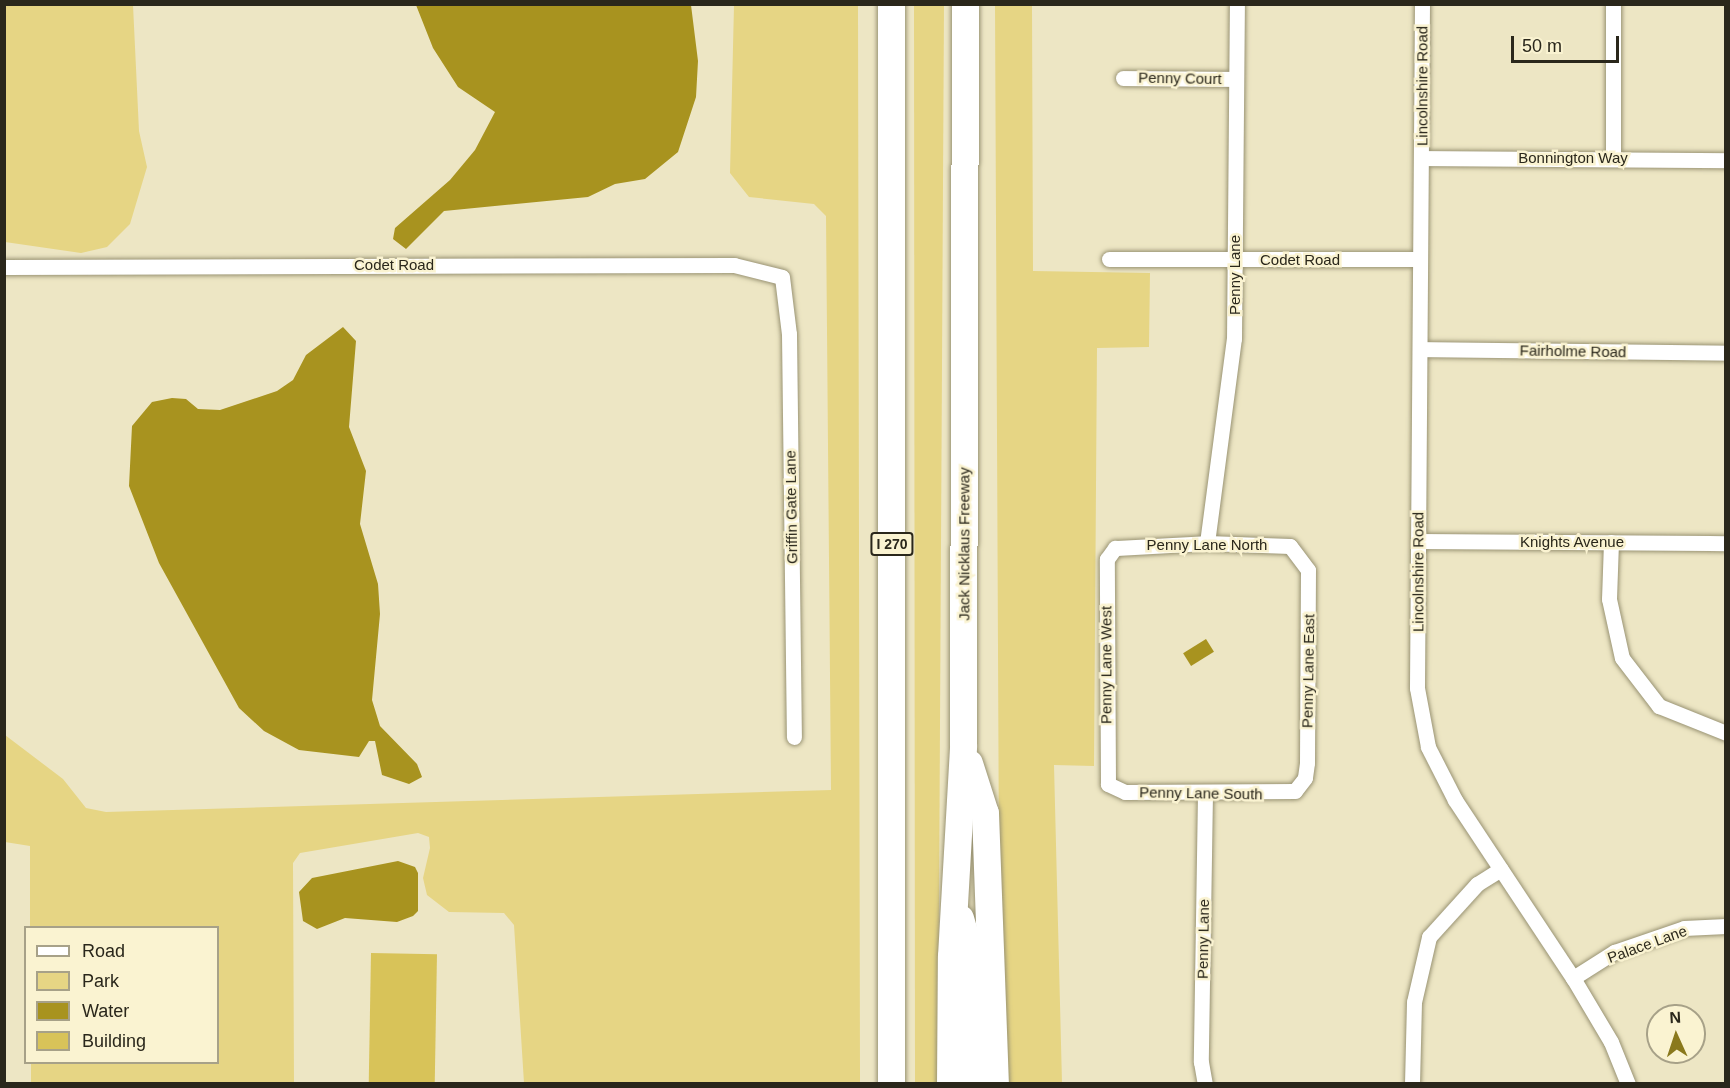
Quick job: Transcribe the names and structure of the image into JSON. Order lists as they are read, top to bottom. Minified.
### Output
{"streets":{"highway":["I 270","Jack Nicklaus Freeway"],"street":["Penny Court","Lincolnshire Road","Bonnington Way","Codet Road","Penny Lane","Fairholme Road","Griffin Gate Lane","Knights Avenue","Penny Lane North","Penny Lane West","Penny Lane East","Penny Lane South","Palace Lane"]},"crossings":[["Penny Court","Penny Lane"],["Lincolnshire Road","Bonnington Way"],["Lincolnshire Road","Codet Road"],["Lincolnshire Road","Fairholme Road"],["Lincolnshire Road","Knights Avenue"],["Lincolnshire Road","Palace Lane"],["Codet Road","Penny Lane"],["Codet Road","Griffin Gate Lane"],["Penny Lane","Penny Lane North"],["Penny Lane","Penny Lane South"],["Penny Lane North","Penny Lane West"],["Penny Lane North","Penny Lane East"],["Penny Lane West","Penny Lane South"],["Penny Lane East","Penny Lane South"]],"legend":["Road","Park","Water","Building"],"scale_bar":"50 m","north":"top"}
